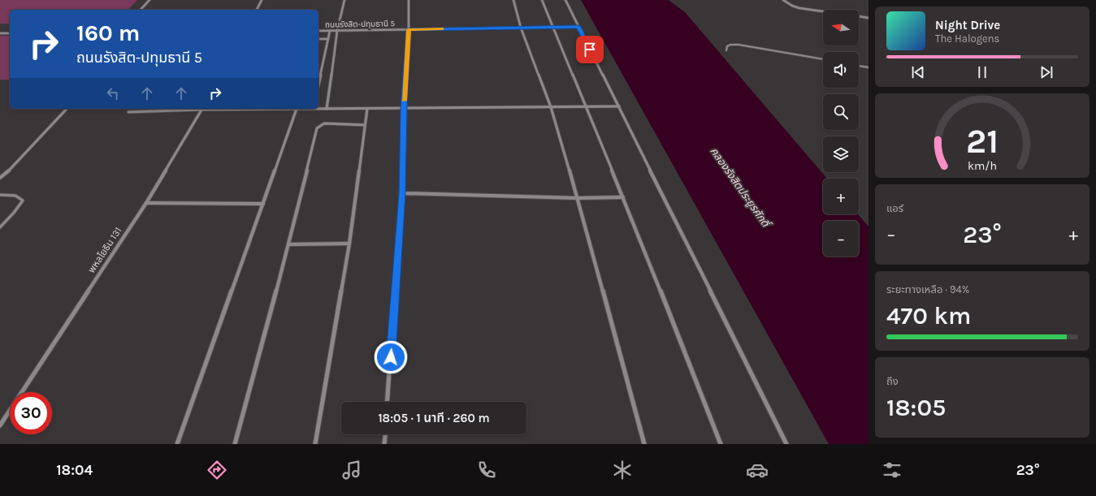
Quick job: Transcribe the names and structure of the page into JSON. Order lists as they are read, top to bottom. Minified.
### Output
{"streets":{"street":["ถนนรังสิต-ปทุมธานี 5","พหลโยธิน 131"]},"water":["คลองรังสิตประยูรศักดิ์"],"north":"left","page":{"map_buttons":["+","−"],"turn":["160 m","ถนนรังสิต-ปทุมธานี 5"],"song":["Night Drive","The Halogens"],"tile":["แอร์",["ระยะทางเหลือ · 94%","470 km"],["ถึง","18:05"]],"heat":["−","23°","+"],"limit":"30","trip":"18:05 · 1 นาที · 260 m","tabs":["18:04","23°"],"gauge":["21","km/h"]}}
